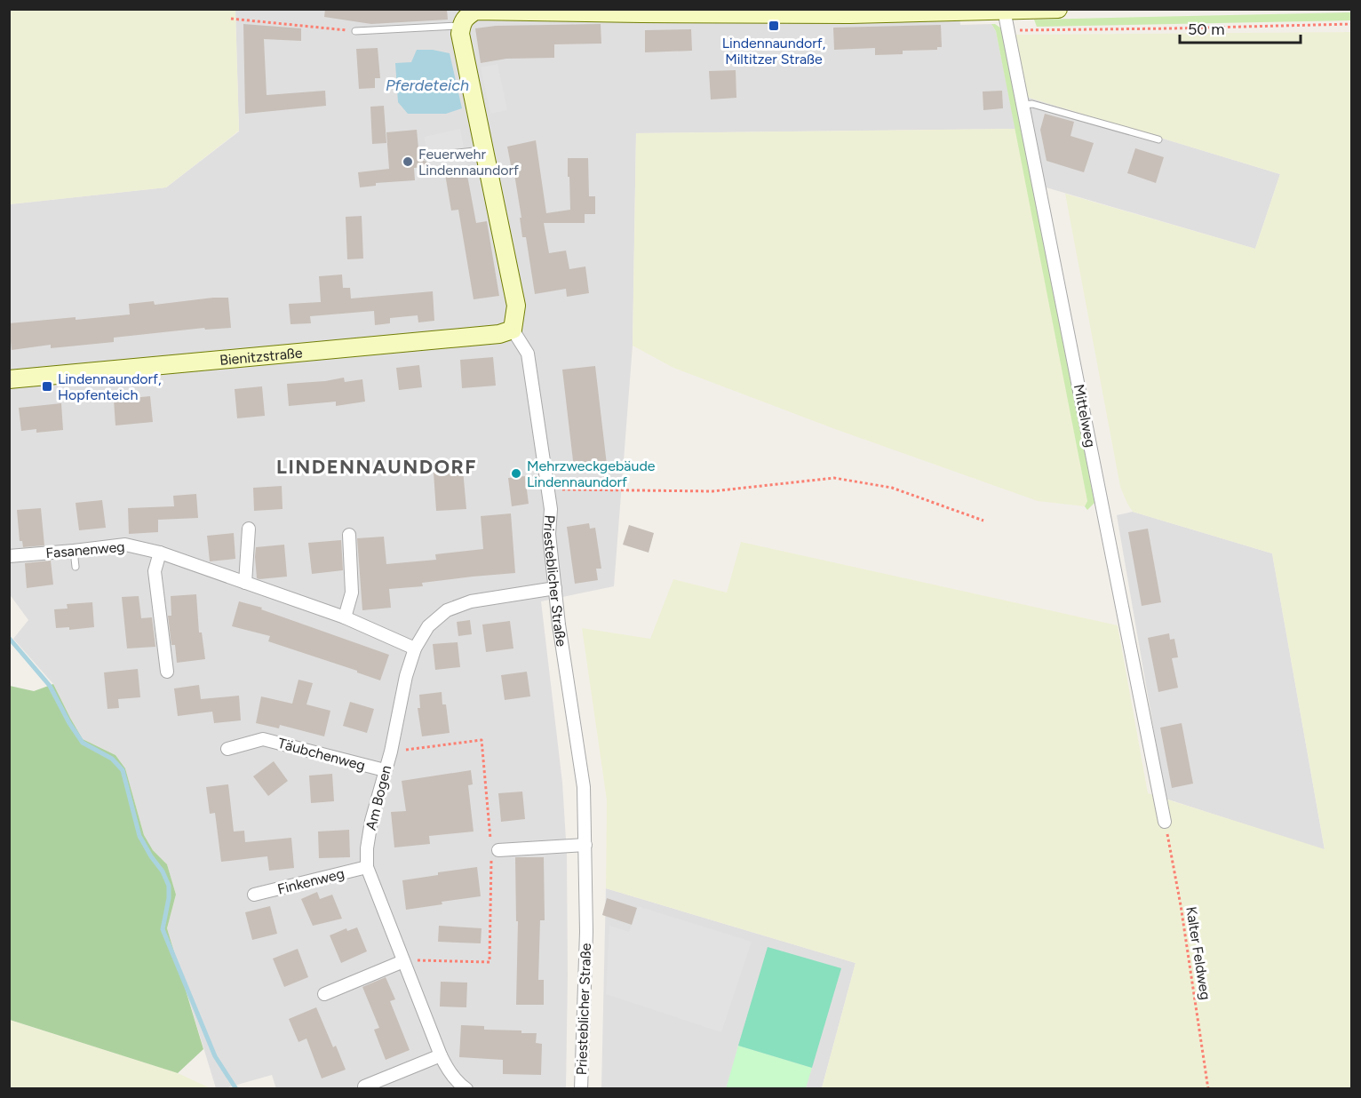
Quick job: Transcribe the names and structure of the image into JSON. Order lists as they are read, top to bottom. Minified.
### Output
{"streets":{"street":["Bienitzstraße","Mittelweg","Fasanenweg","Priesteblicher Straße","Täubchenweg","Am Bogen","Finkenweg"],"path":["Kalter Feldweg"]},"crossings":[["Bienitzstraße","Priesteblicher Straße"],["Mittelweg","Kalter Feldweg"],["Fasanenweg","Am Bogen"],["Priesteblicher Straße","Am Bogen"],["Täubchenweg","Am Bogen"],["Am Bogen","Finkenweg"]],"districts":["LINDENNAUNDORF"],"water":["Pferdeteich"],"places":{"transit":["Lindennaundorf, Miltitzer Straße","Lindennaundorf, Hopfenteich"],"other":["Feuerwehr Lindennaundorf","Mehrzweckgebäude Lindennaundorf"]},"scale_bar":"50 m"}
